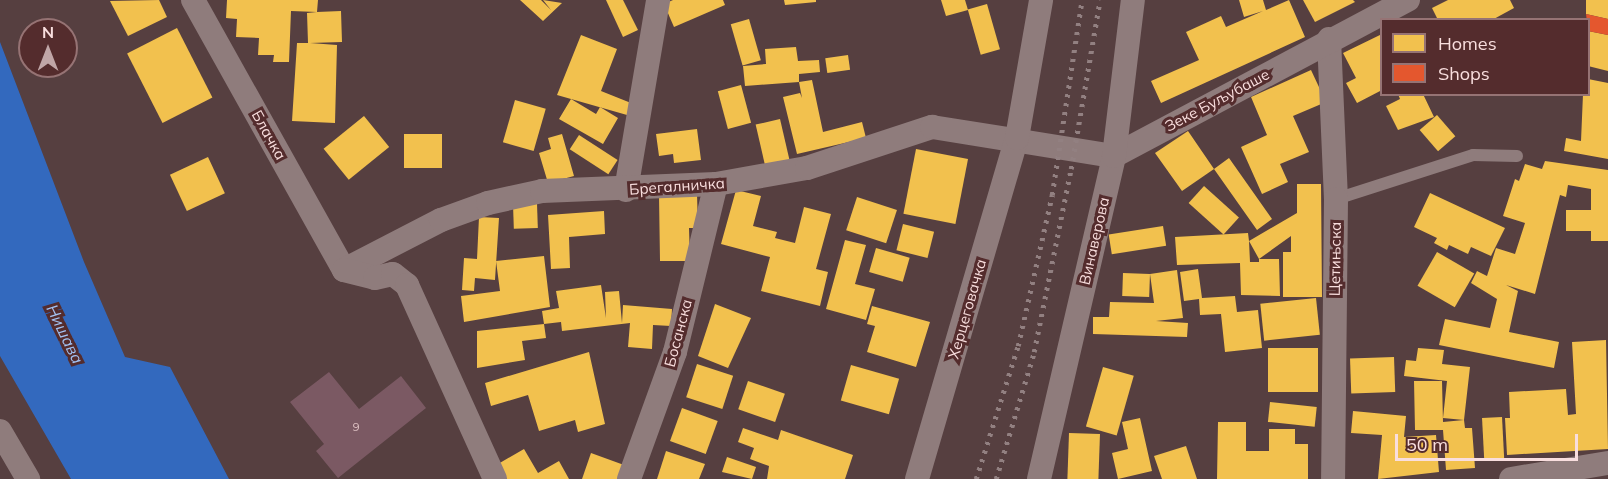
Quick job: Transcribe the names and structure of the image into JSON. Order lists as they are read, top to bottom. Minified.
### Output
{"streets":{"street":["Зеке Буљубаше","Блачка","Брегалничка","Винаверова","Цетињска","Херцеговачка","Босанска"]},"crossings":[["Зеке Буљубаше","Винаверова"],["Зеке Буљубаше","Цетињска"],["Блачка","Брегалничка"],["Брегалничка","Херцеговачка"],["Брегалничка","Босанска"]],"water":["Нишава"],"house_numbers":["9"],"legend":["Homes","Shops"],"scale_bar":"50 m","north":"top"}
